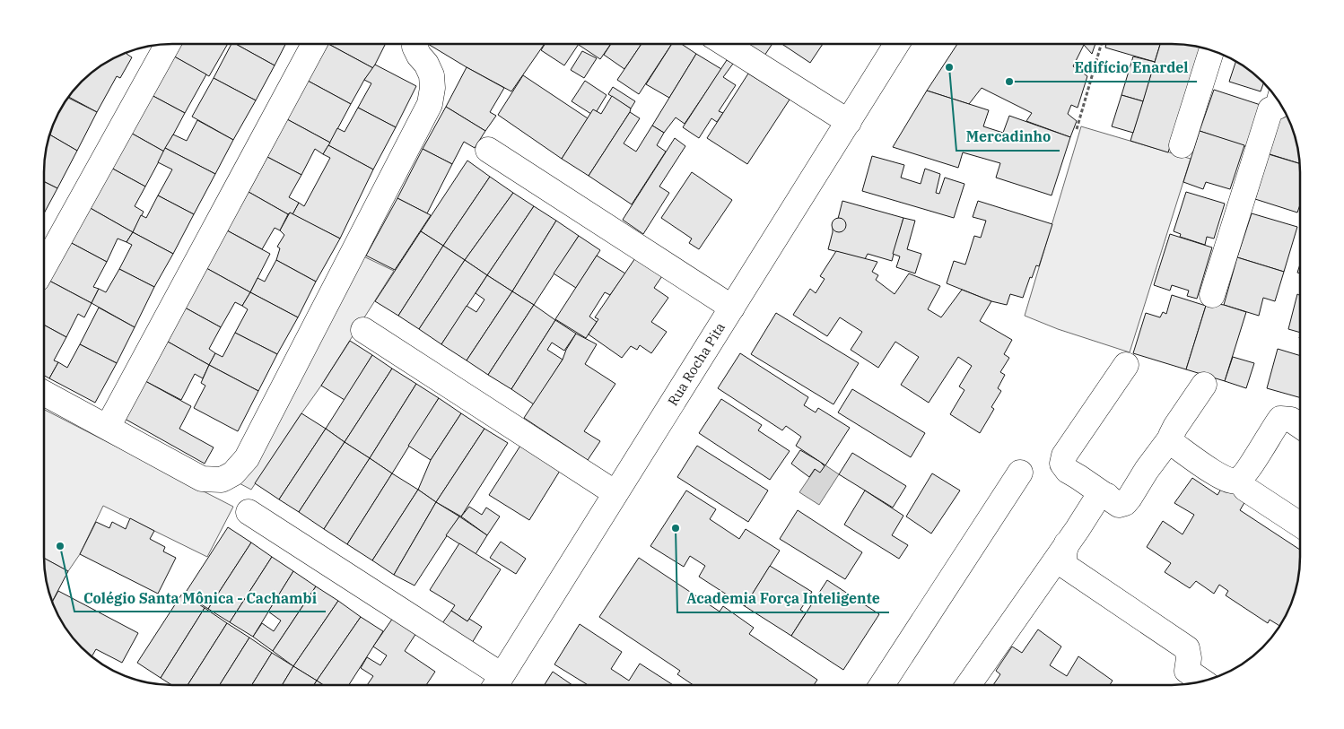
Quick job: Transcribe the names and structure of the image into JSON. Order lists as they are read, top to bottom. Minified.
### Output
{"streets":{"street":["Rua Rocha Pita"]},"places":["Mercadinho","Edifício Enardel","Academia Força Inteligente","Colégio Santa Mônica - Cachambi"]}
